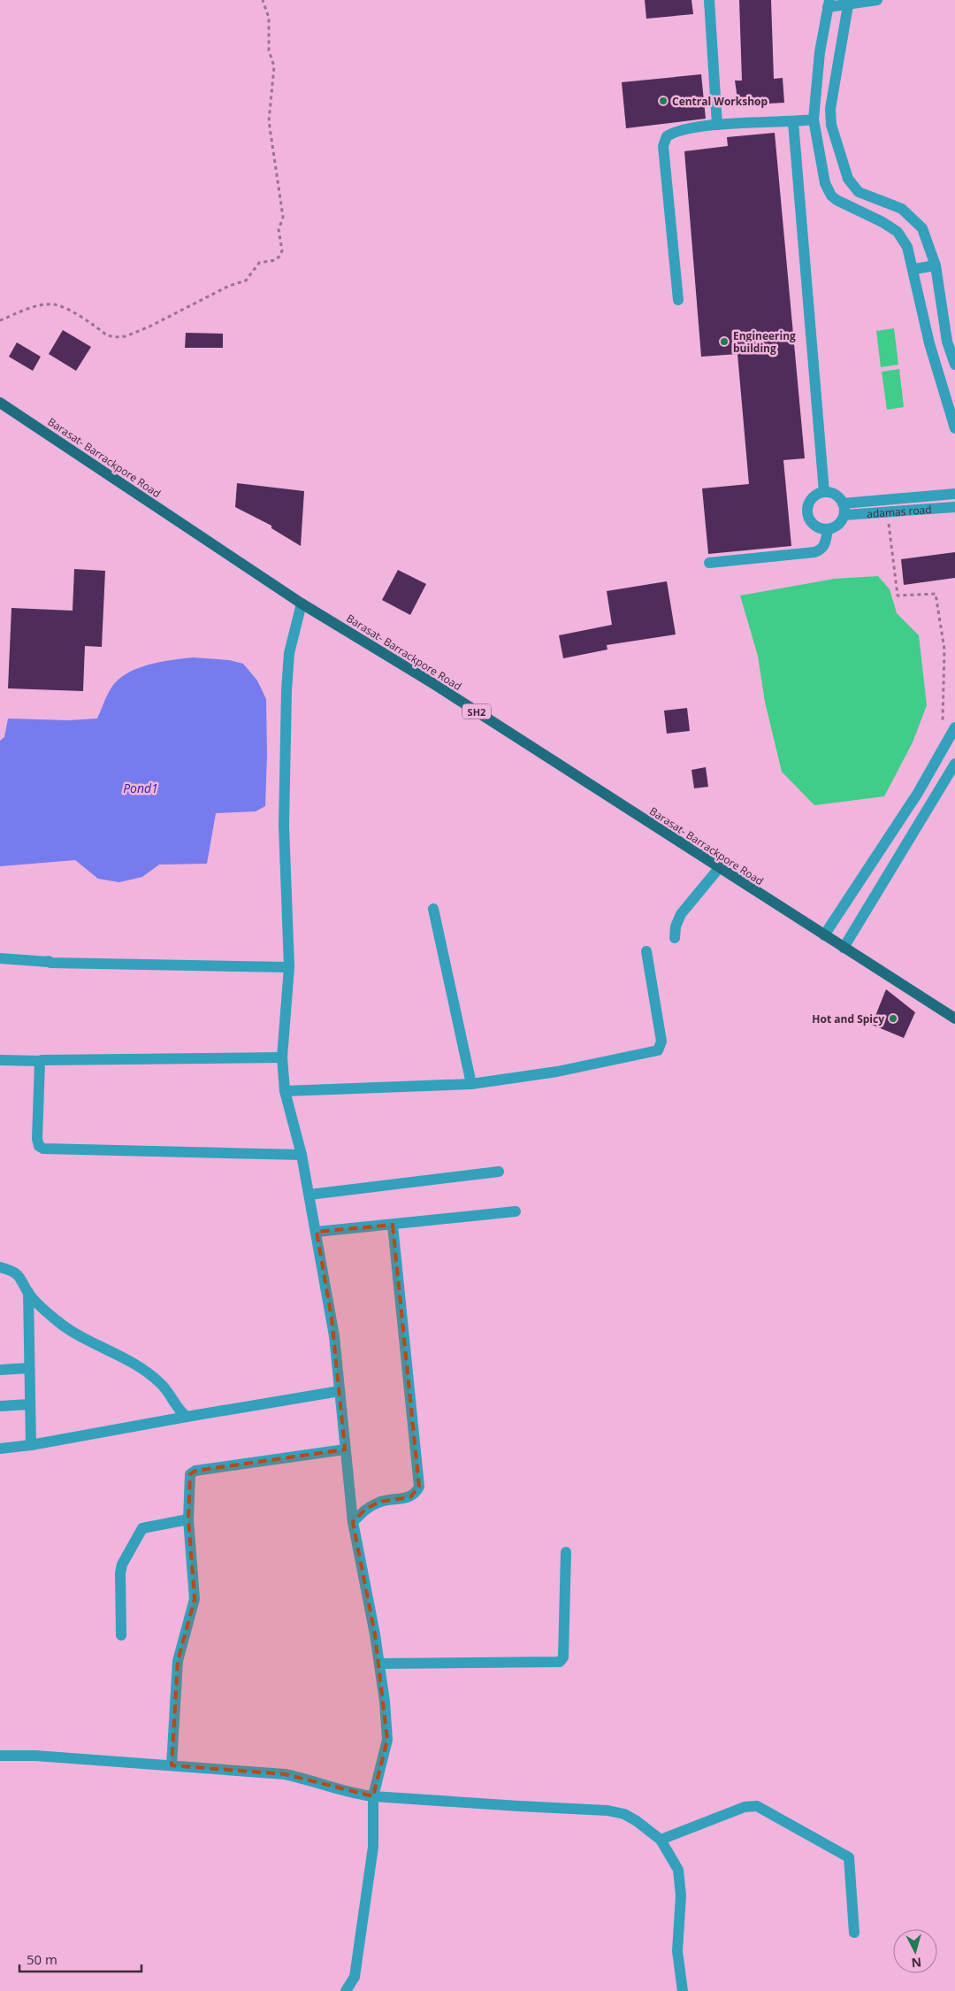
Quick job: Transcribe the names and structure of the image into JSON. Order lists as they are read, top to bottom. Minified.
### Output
{"streets":{"main road":["Barasat- Barrackpore Road","SH2"],"street":["adamas road"]},"water":["Pond1"],"places":["Central Workshop","Engineering building","Hot and Spicy"],"scale_bar":"50 m","north":"bottom"}
